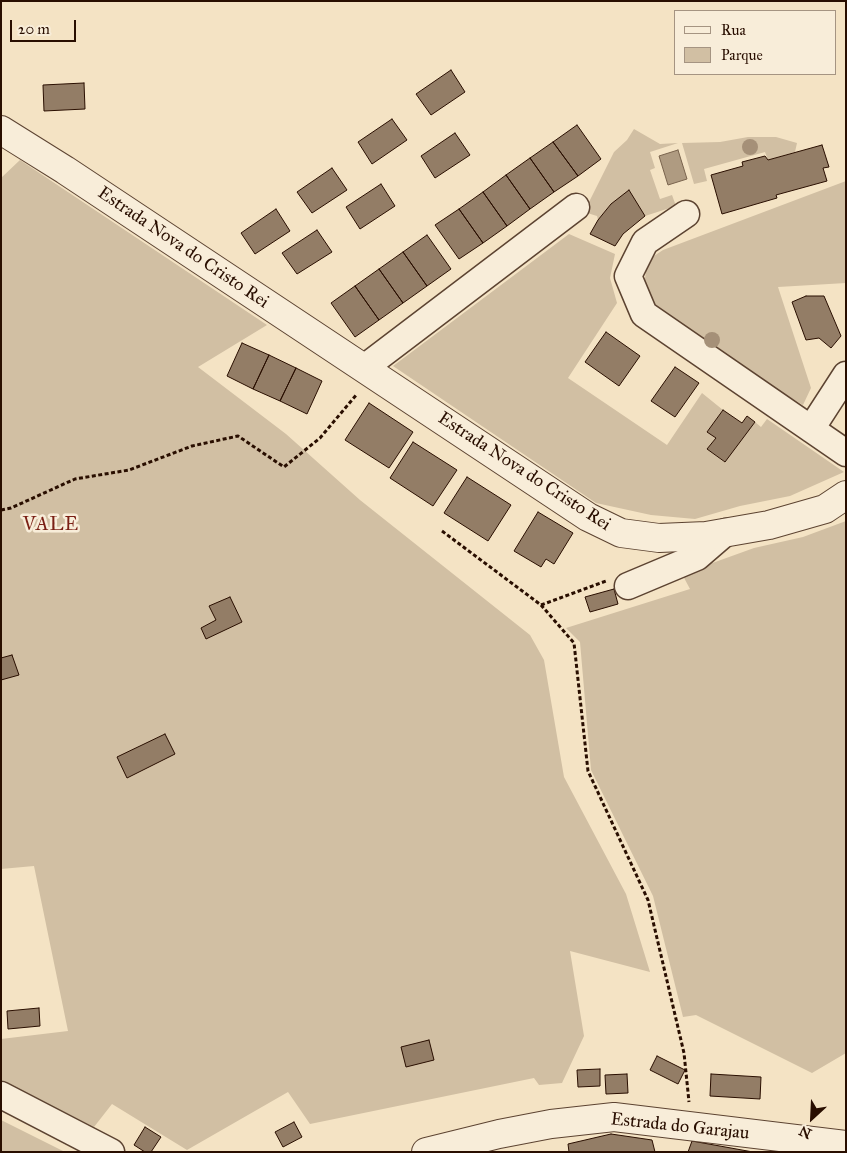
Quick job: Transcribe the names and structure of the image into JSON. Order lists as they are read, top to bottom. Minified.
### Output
{"streets":{"street":["Estrada Nova do Cristo Rei","Estrada do Garajau"]},"districts":["VALE"],"legend":["Rua","Parque"],"scale_bar":"20 m","north":"bottom left"}
